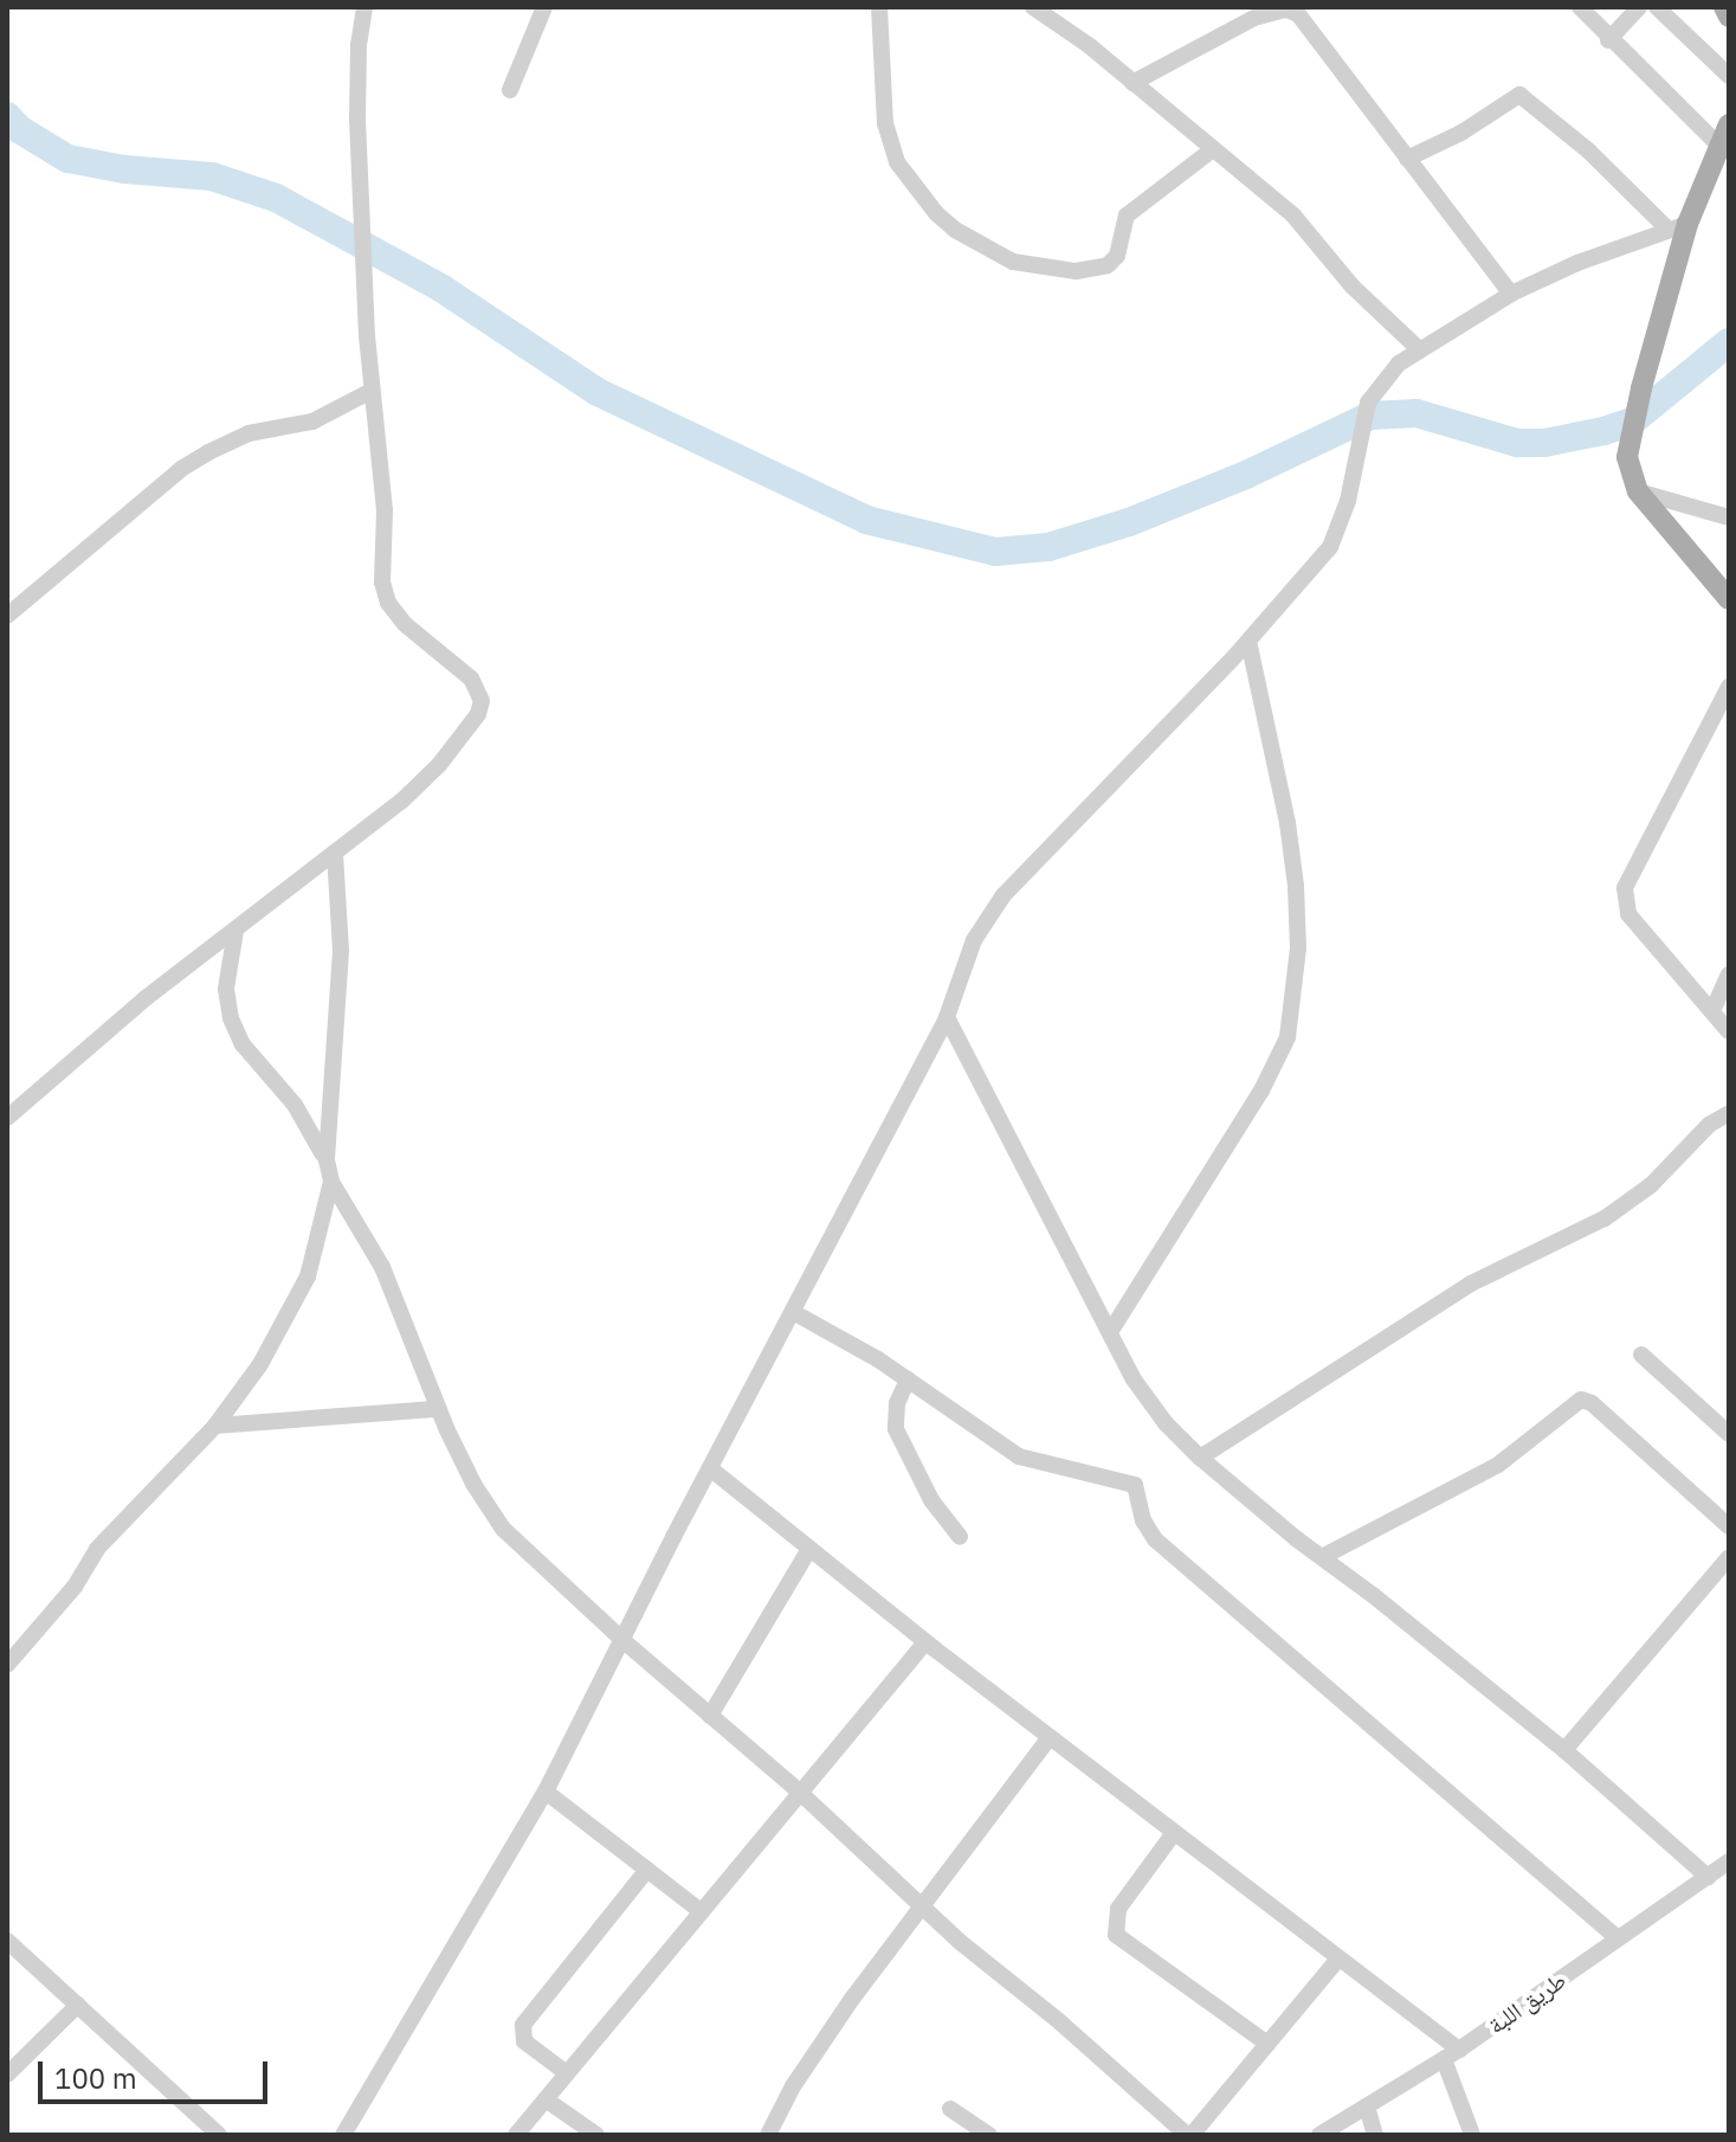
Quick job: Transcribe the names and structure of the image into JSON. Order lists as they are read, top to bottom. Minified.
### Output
{"streets":{"street":["طريق اللبة"]},"scale_bar":"100 m"}
